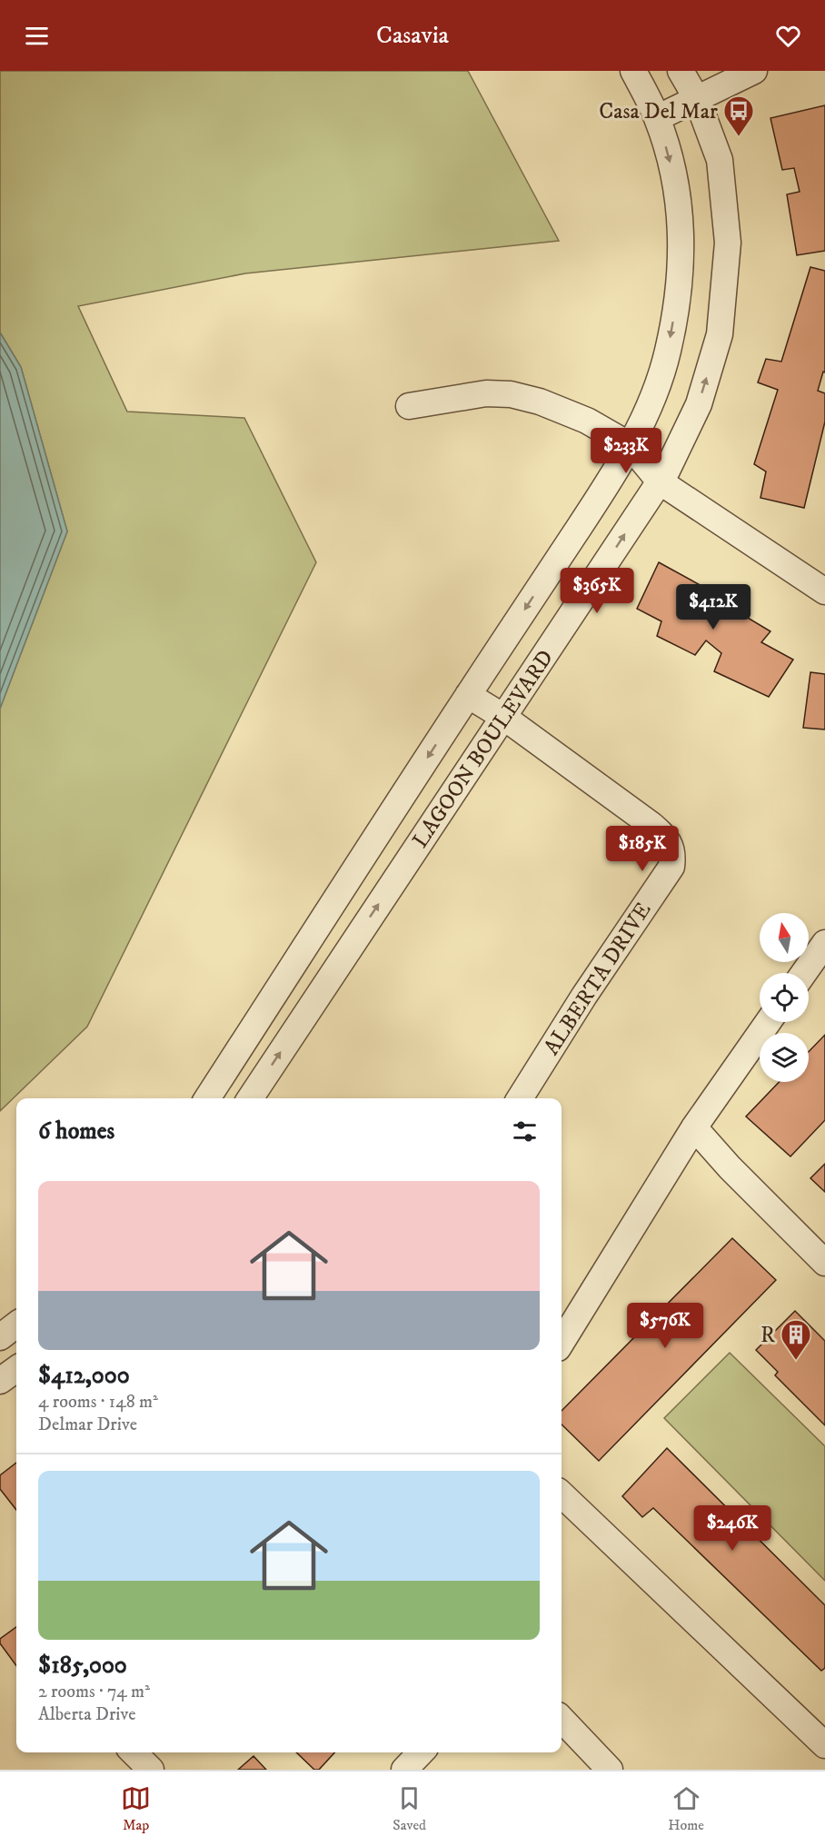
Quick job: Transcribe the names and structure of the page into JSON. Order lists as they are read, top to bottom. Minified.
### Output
{"streets":{"street":["LAGOON BOULEVARD","ALBERTA DRIVE"]},"crossings":[["LAGOON BOULEVARD","ALBERTA DRIVE"]],"places":{"bus stop":["Casa Del Mar"],"building":["R"]},"north":"top","page":{"header":"Casavia","price":["$233K","$365K","$412K","$185K","$576K","$246K"],"heading":"6 homes","list":[{"name":"$412,000","note":"4 rooms · 148 m² · Delmar Drive"},{"name":"$185,000","note":"2 rooms · 74 m² · Alberta Drive"}],"tabs":["Map","Saved","Home"]}}
